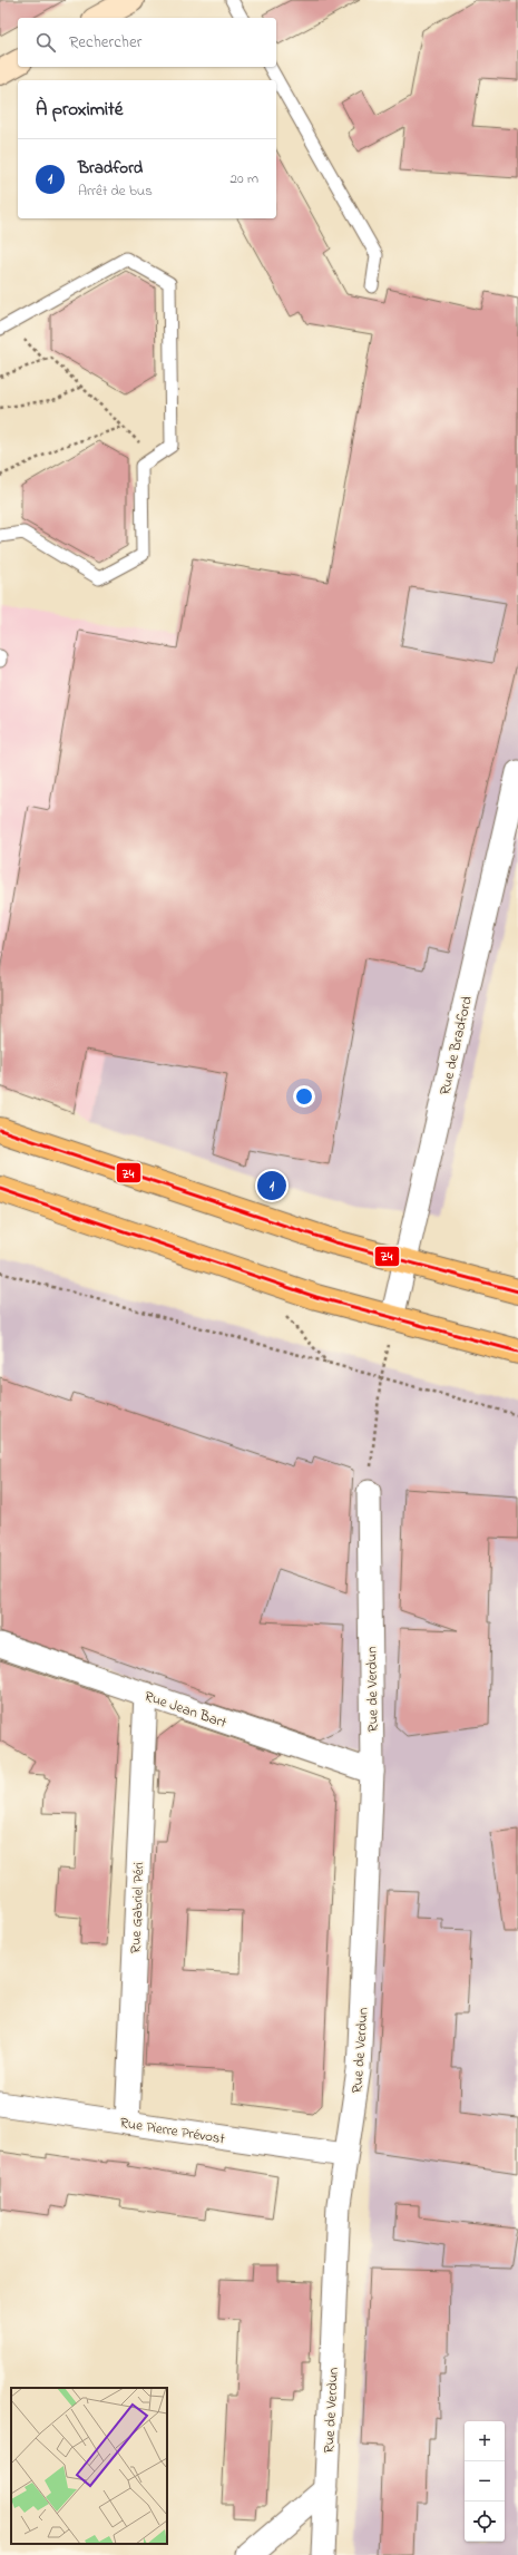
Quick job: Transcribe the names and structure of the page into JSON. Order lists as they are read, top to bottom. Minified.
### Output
{"streets":{"street":["Rue de Bradford","Rue de Verdun","Rue Jean Bart","Rue Gabriel Péri","Rue Pierre Prévost"]},"crossings":[["Rue de Verdun","Rue Jean Bart"],["Rue de Verdun","Rue Pierre Prévost"],["Rue Jean Bart","Rue Gabriel Péri"],["Rue Gabriel Péri","Rue Pierre Prévost"]],"lines":["transit line Z4"],"page":{"search":"Rechercher","heading":"À proximité","list":[{"mark":"1","name":"Bradford","note":"Arrêt de bus","value":"20 m"}],"pins":"1","map_buttons":["+","−"]}}
